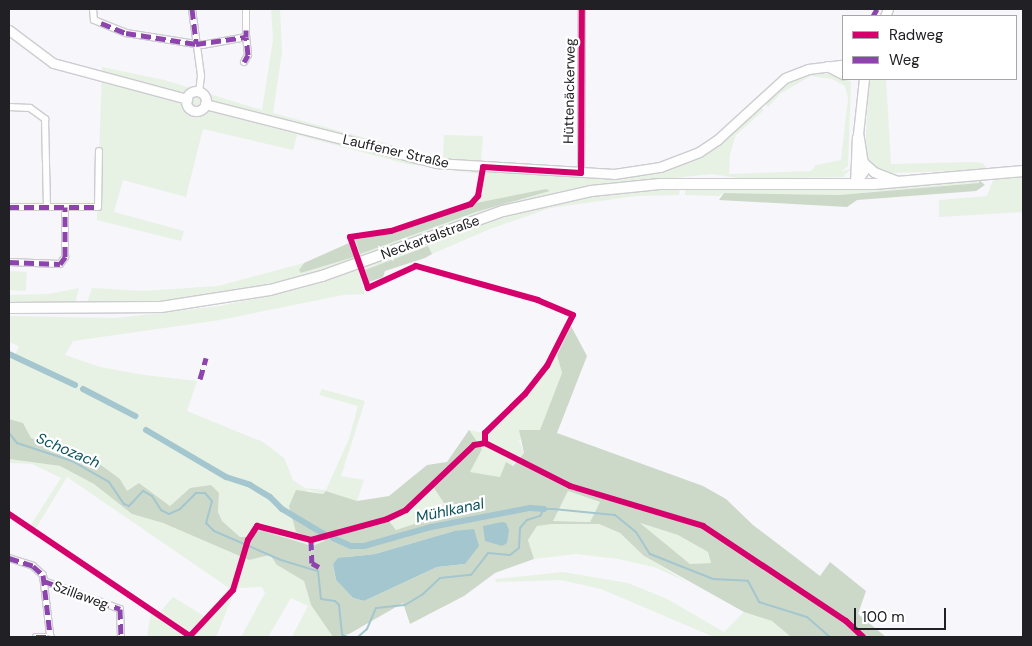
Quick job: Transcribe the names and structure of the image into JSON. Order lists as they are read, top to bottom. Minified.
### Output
{"streets":{"main road":["Neckartalstraße"],"street":["Hüttenäckerweg","Lauffener Straße","Szillaweg"]},"crossings":[["Hüttenäckerweg","Lauffener Straße"]],"water":["Schozach","Mühlkanal"],"legend":["Radweg","Weg"],"scale_bar":"100 m"}
